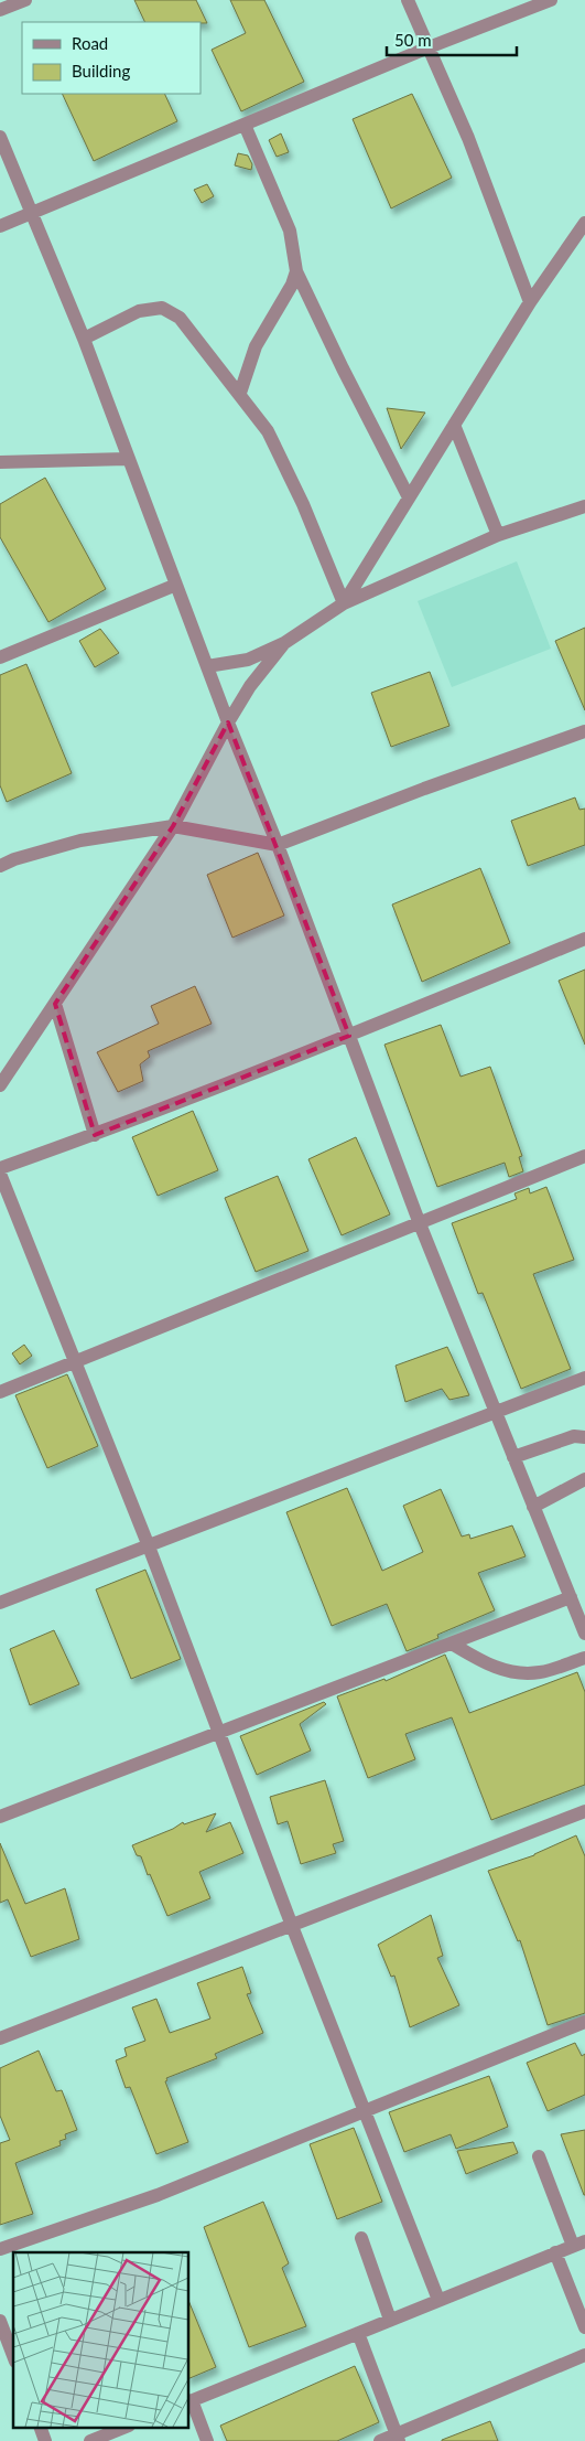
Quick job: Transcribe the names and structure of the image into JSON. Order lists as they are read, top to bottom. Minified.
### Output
{"legend":["Road","Building"],"scale_bar":"50 m"}
